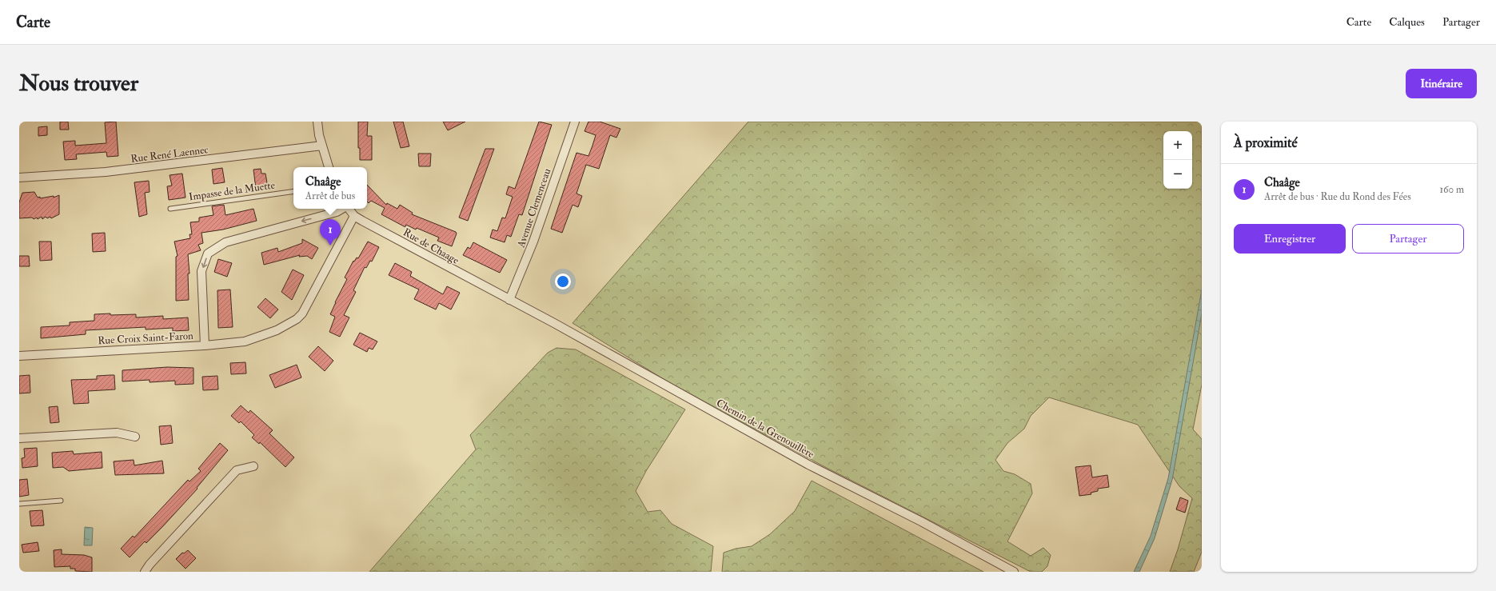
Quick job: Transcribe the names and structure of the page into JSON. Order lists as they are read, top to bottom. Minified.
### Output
{"streets":{"street":["Rue René Laennec","Avenue Clemenceau","Rue de Chaage","Rue Croix Saint-Faron","Chemin de la Grenouillère"],"lane":["Impasse de la Muette"]},"crossings":[["Avenue Clemenceau","Rue de Chaage"],["Avenue Clemenceau","Chemin de la Grenouillère"],["Rue de Chaage","Chemin de la Grenouillère"]],"page":{"header":"Carte","nav":["Carte","Calques","Partager"],"buttons":["Itinéraire",["Enregistrer","Partager"]],"title":"Nous trouver","heading":"À proximité","map_buttons":["+","−"],"list":[{"mark":"1","name":"Chaâge","note":"Arrêt de bus · Rue du Rond des Fées","value":"160 m"}],"popup":["Chaâge","Arrêt de bus"],"pins":"1"}}
